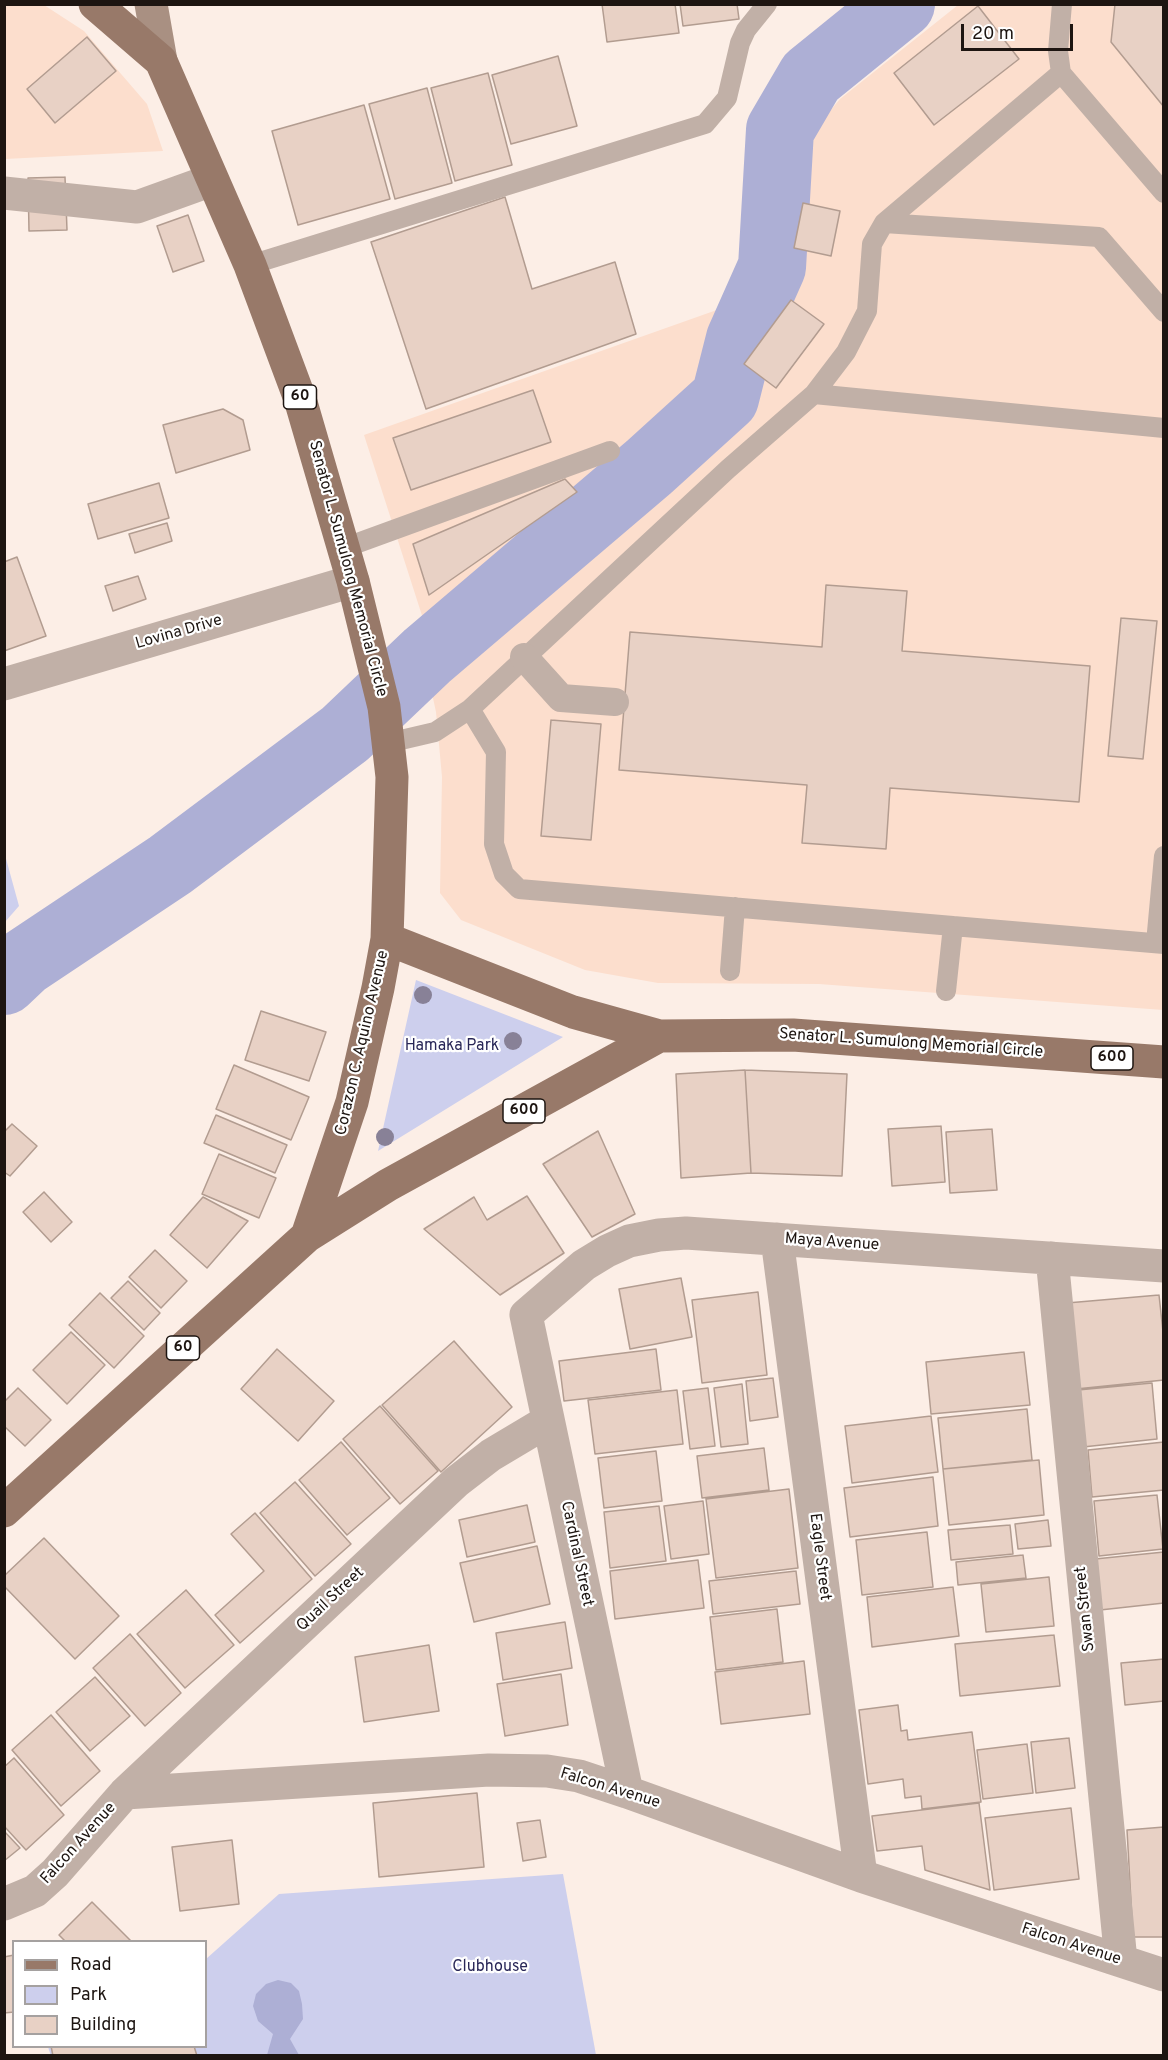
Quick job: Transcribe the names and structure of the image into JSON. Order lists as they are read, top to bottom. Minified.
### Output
{"streets":{"main road":["60","Senator L. Sumulong Memorial Circle","Corazon C. Aquino Avenue","600"],"street":["Lovina Drive","Maya Avenue","Cardinal Street","Eagle Street","Quail Street","Swan Street","Falcon Avenue"]},"crossings":[["Senator L. Sumulong Memorial Circle","Lovina Drive"],["Senator L. Sumulong Memorial Circle","Corazon C. Aquino Avenue"],["Maya Avenue","Cardinal Street"],["Maya Avenue","Eagle Street"],["Maya Avenue","Swan Street"],["Cardinal Street","Quail Street"],["Cardinal Street","Falcon Avenue"],["Eagle Street","Falcon Avenue"],["Quail Street","Falcon Avenue"],["Swan Street","Falcon Avenue"]],"parks":["Hamaka Park","Clubhouse"],"legend":["Road","Park","Building"],"scale_bar":"20 m"}
